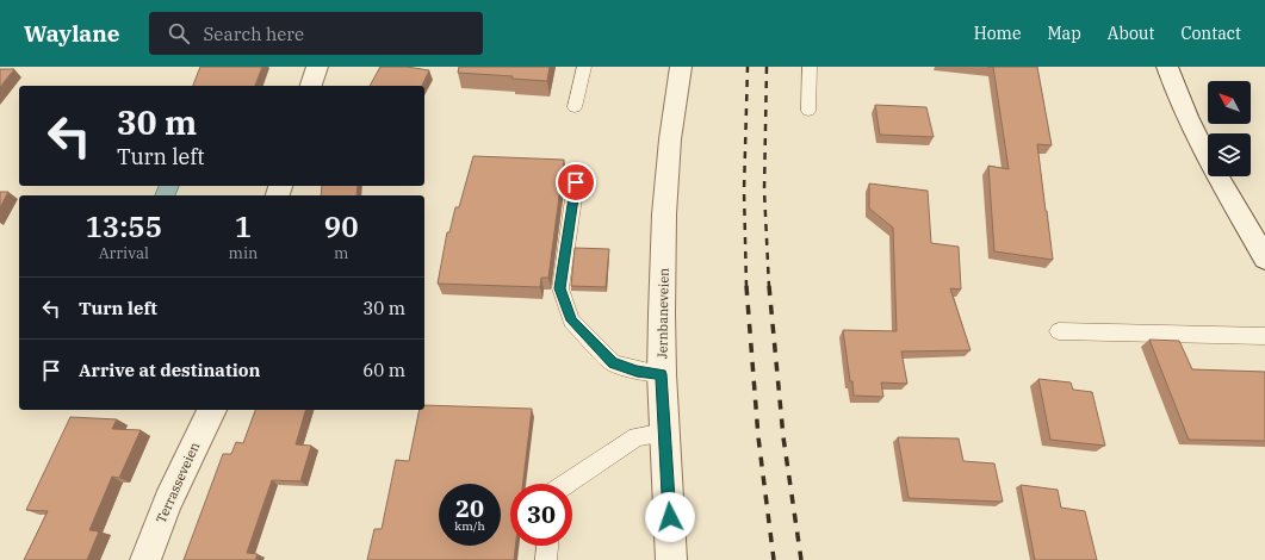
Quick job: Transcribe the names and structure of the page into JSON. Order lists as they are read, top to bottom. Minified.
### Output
{"streets":{"street":["Jernbaneveien","Terrasseveien"]},"north":"top left","page":{"header":"Waylane","search":"Search here","nav":["Home","Map","About","Contact"],"turn":["30 m","Turn left"],"eta":["13:55","Arrival","1","min","90","m"],"list":[{"name":"Turn left","value":"30 m"},{"name":"Arrive at destination","value":"60 m"}],"speed":"20 km/h","limit":"30"}}
